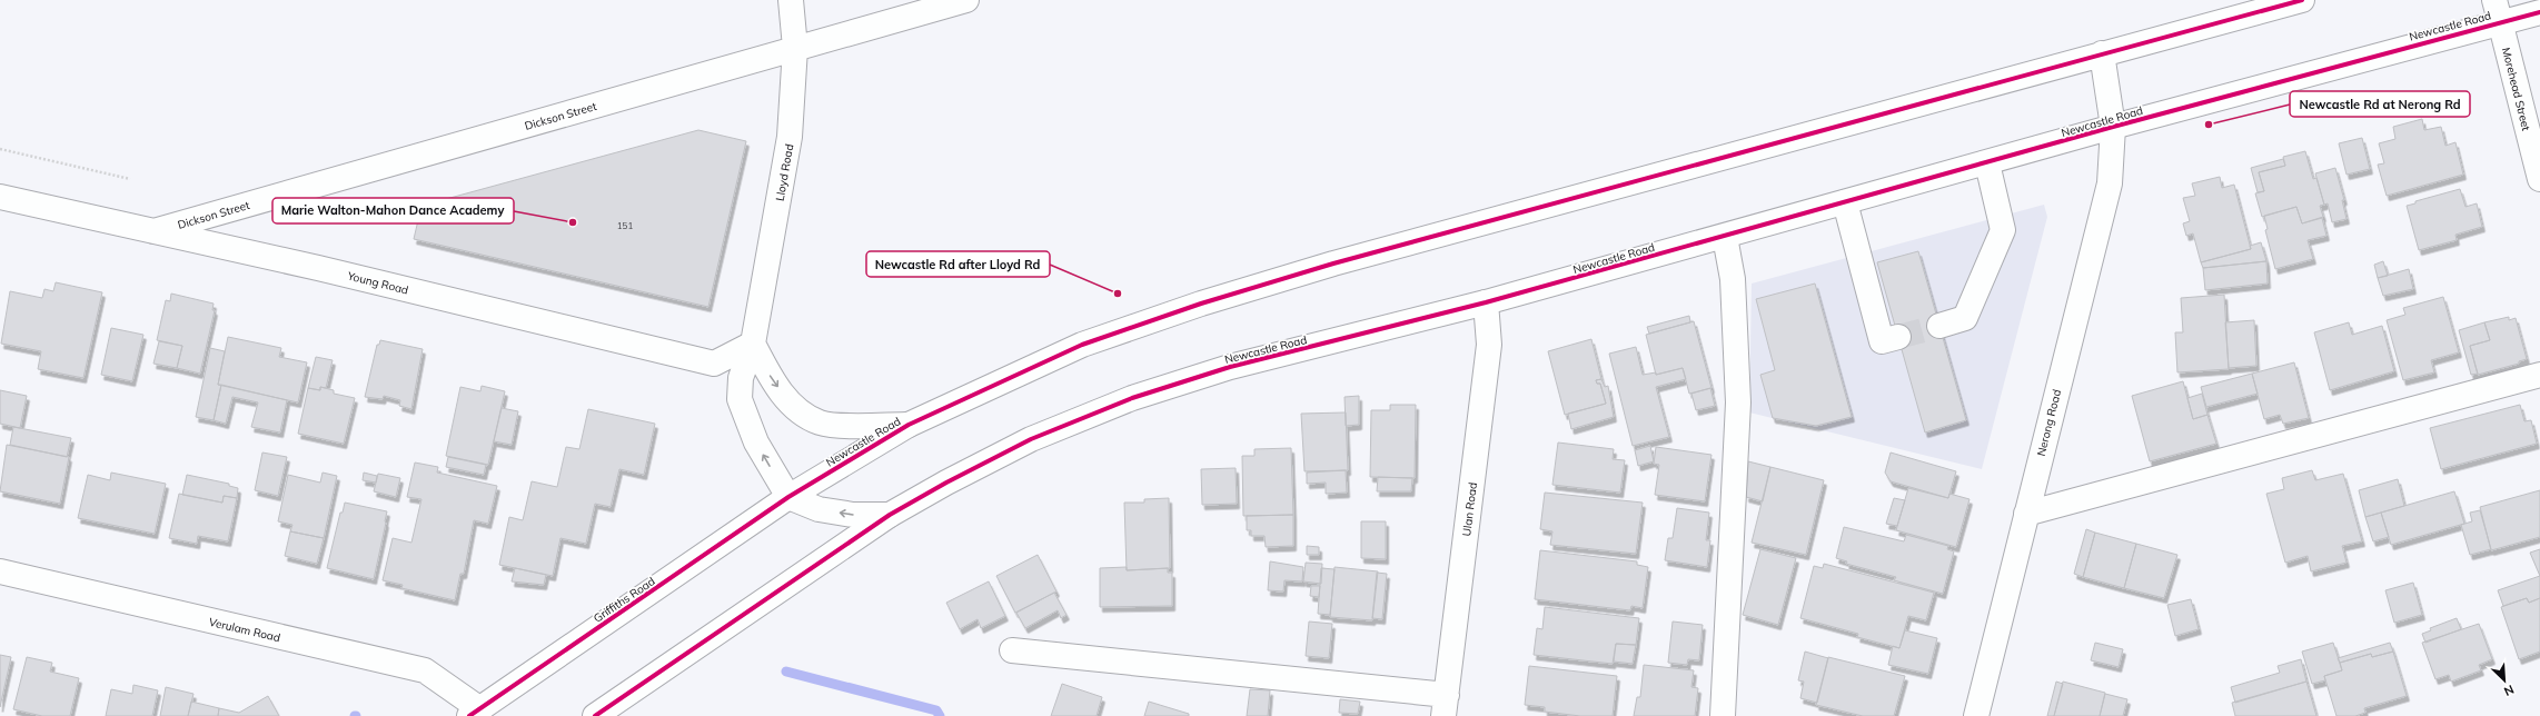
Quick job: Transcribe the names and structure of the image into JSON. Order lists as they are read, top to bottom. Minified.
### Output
{"streets":{"main road":["Newcastle Road","Morehead Street","Dickson Street","Lloyd Road","Young Road","Nerong Road","Ulan Road","Griffiths Road","Verulam Road"]},"crossings":[["Newcastle Road","Morehead Street"],["Newcastle Road","Lloyd Road"],["Newcastle Road","Nerong Road"],["Newcastle Road","Ulan Road"],["Newcastle Road","Griffiths Road"],["Dickson Street","Lloyd Road"],["Dickson Street","Young Road"],["Lloyd Road","Young Road"],["Lloyd Road","Griffiths Road"],["Griffiths Road","Verulam Road"]],"places":["Newcastle Rd at Nerong Rd","Marie Walton-Mahon Dance Academy","Newcastle Rd after Lloyd Rd"],"house_numbers":["151"],"north":"bottom right"}
